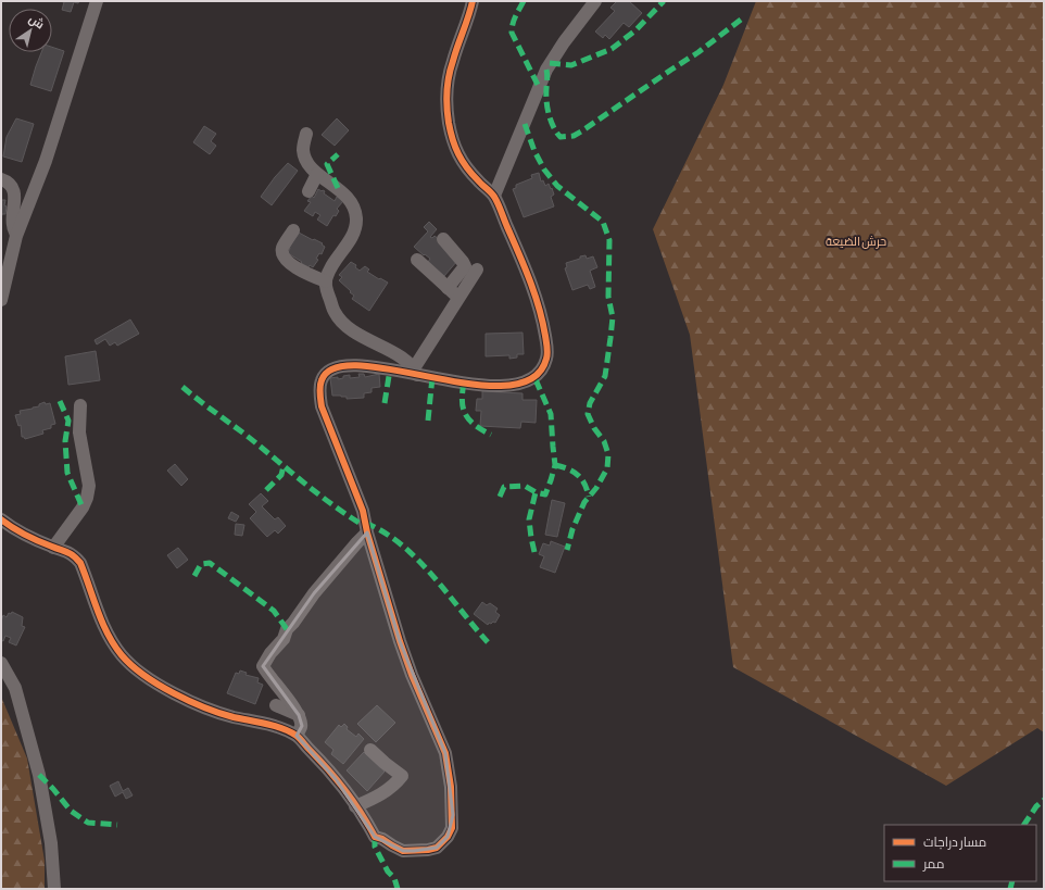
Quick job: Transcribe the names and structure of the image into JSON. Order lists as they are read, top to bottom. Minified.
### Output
{"parks":["حرش الضيعة"],"legend":["مسار دراجات","ممر"],"north":"top right"}
